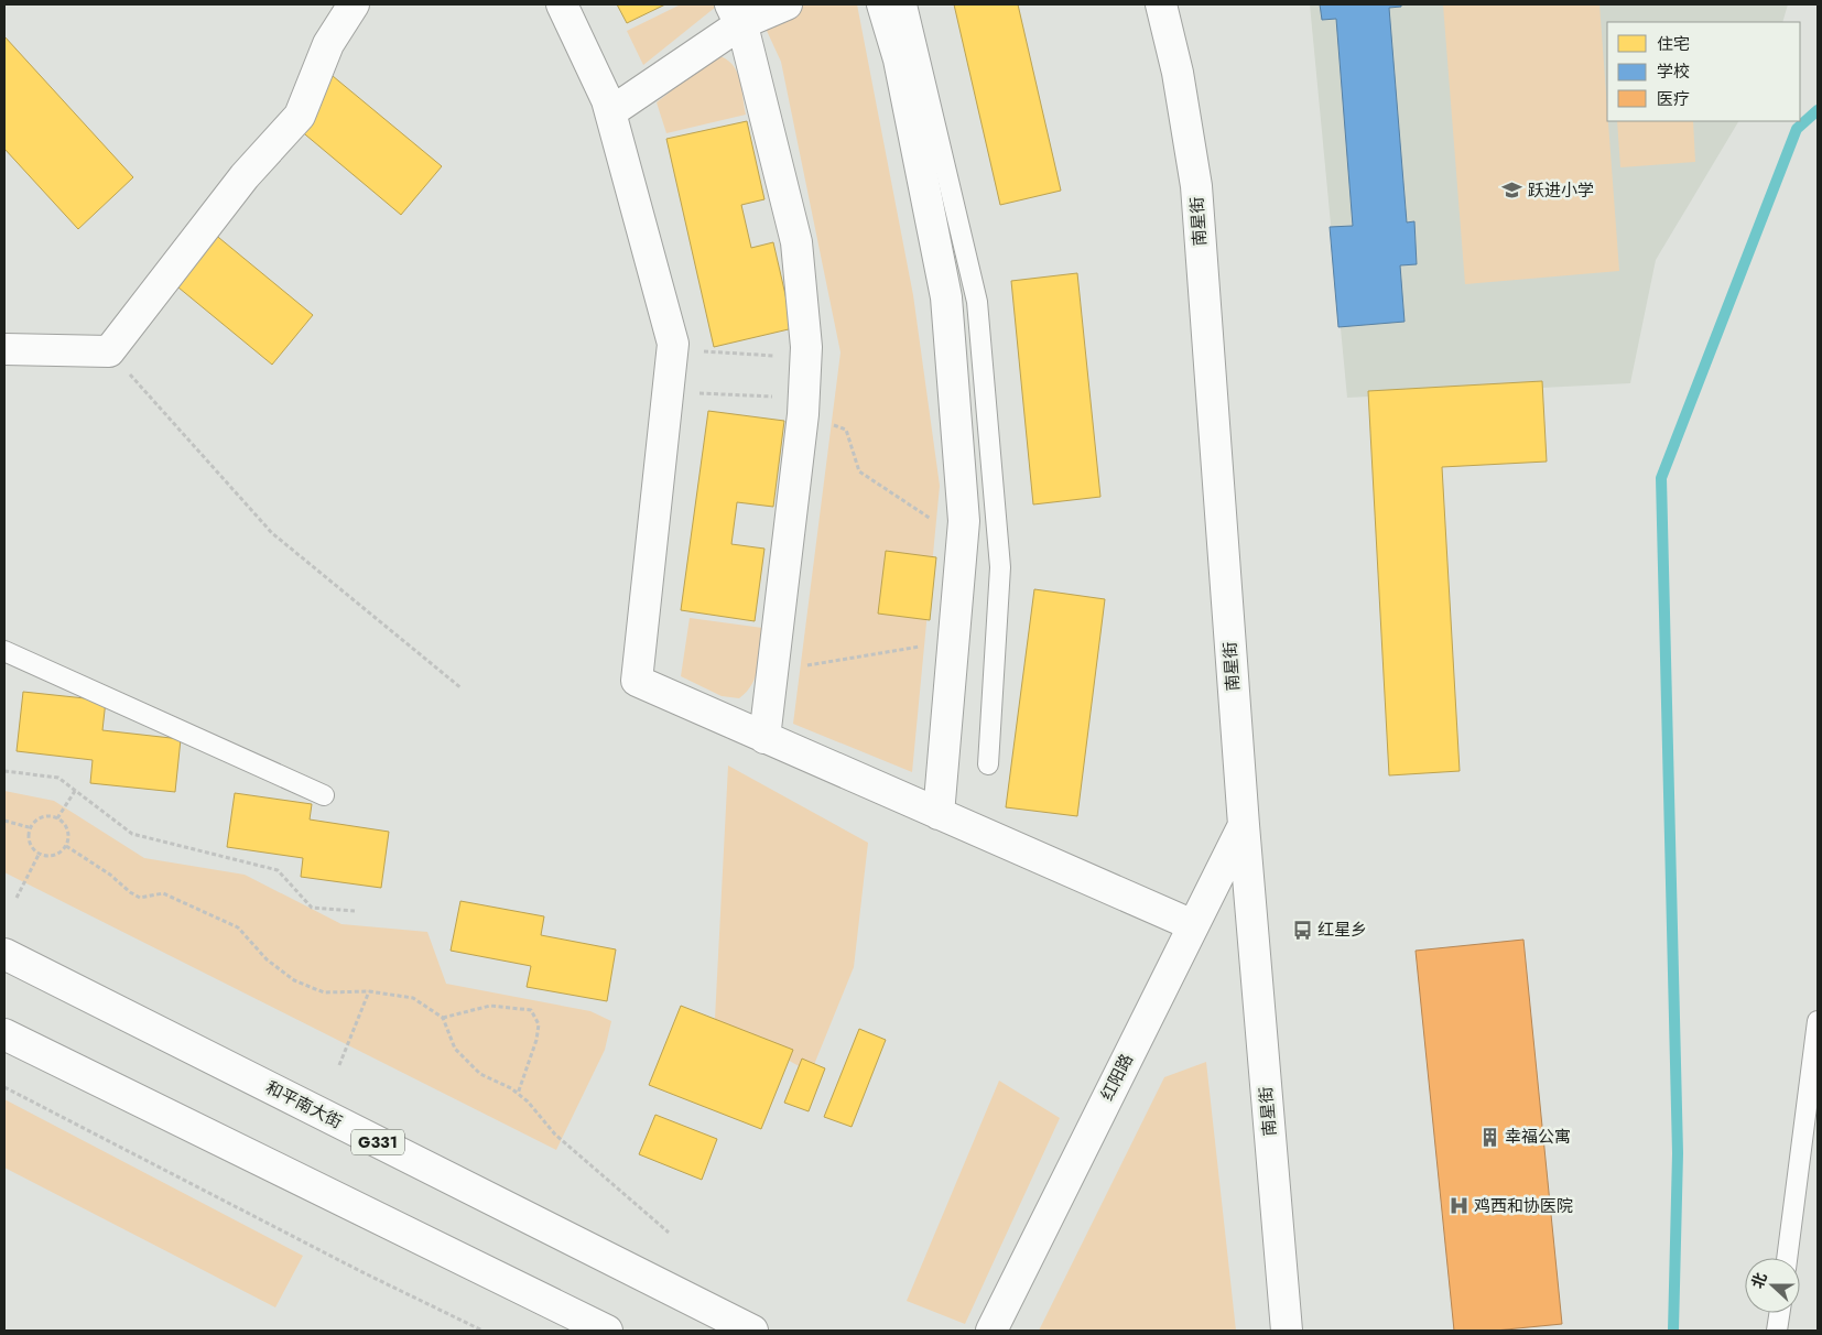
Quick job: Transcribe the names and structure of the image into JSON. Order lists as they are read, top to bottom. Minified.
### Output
{"streets":{"main road":["南星街","红阳路","和平南大街","G331"]},"crossings":[["南星街","红阳路"]],"places":{"school or university":["跃进小学"],"bus stop":["红星乡"],"building":["幸福公寓"],"hospital":["鸡西和协医院"]},"legend":["住宅","学校","医疗"],"north":"left"}
